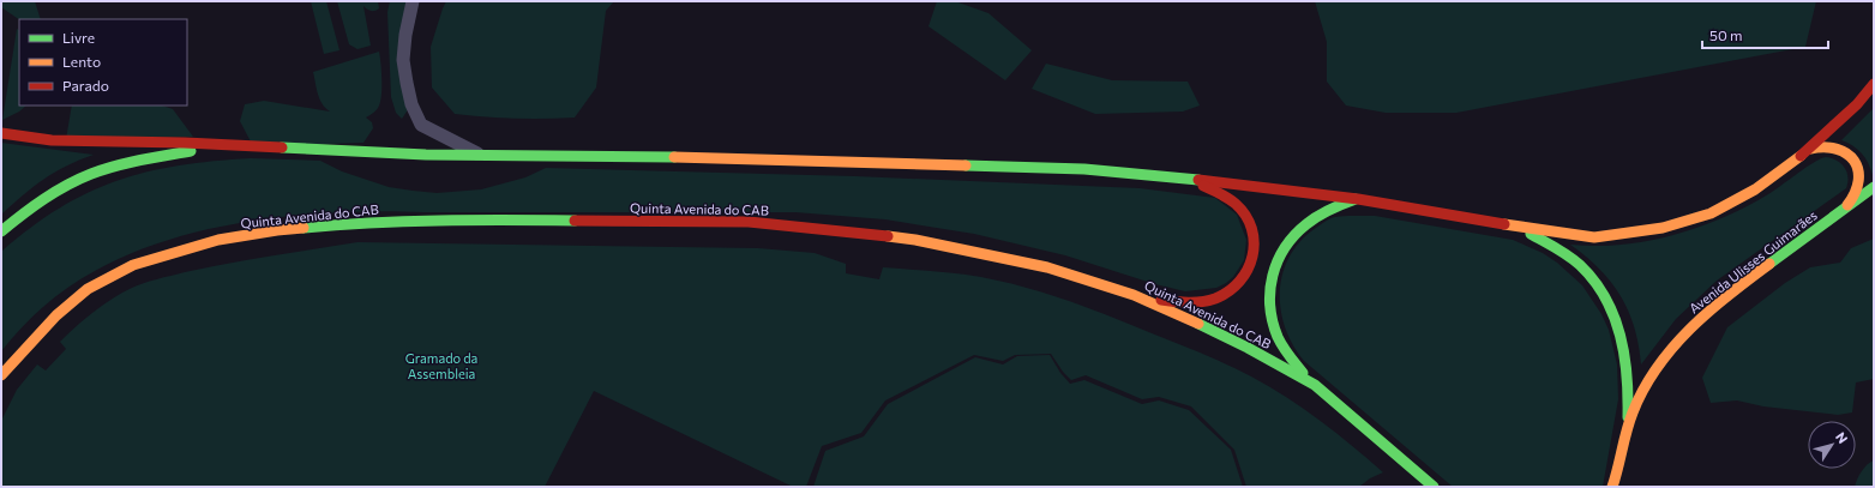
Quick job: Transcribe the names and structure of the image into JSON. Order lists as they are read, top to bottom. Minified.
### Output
{"streets":{"main road":["Quinta Avenida do CAB","Avenida Ulisses Guimarães"]},"parks":["Gramado da Assembleia"],"legend":["Livre","Lento","Parado"],"scale_bar":"50 m","north":"top right"}
